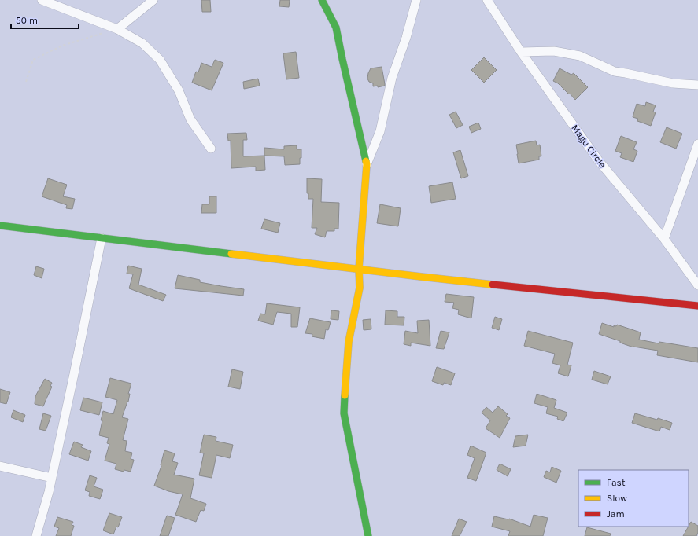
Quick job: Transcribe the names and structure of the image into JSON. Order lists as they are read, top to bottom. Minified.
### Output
{"streets":{"street":["Magu Circle"]},"legend":["Fast","Slow","Jam"],"scale_bar":"50 m"}
